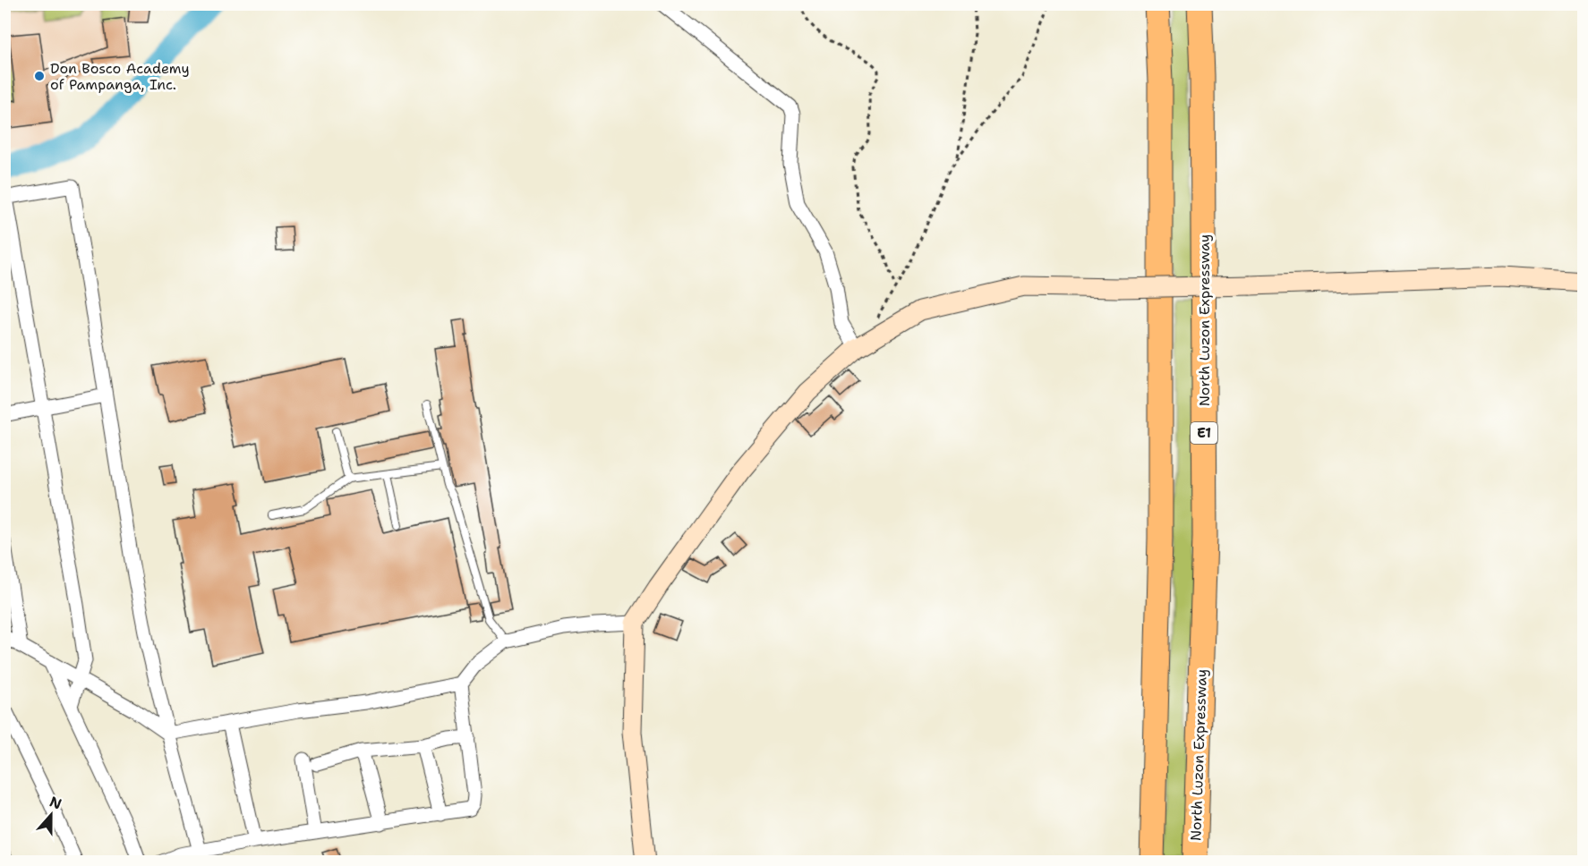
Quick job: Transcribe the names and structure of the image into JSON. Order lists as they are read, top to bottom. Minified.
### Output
{"streets":{"highway":["North Luzon Expressway","E1"]},"places":["Don Bosco Academy of Pampanga, Inc."],"north":"top"}
